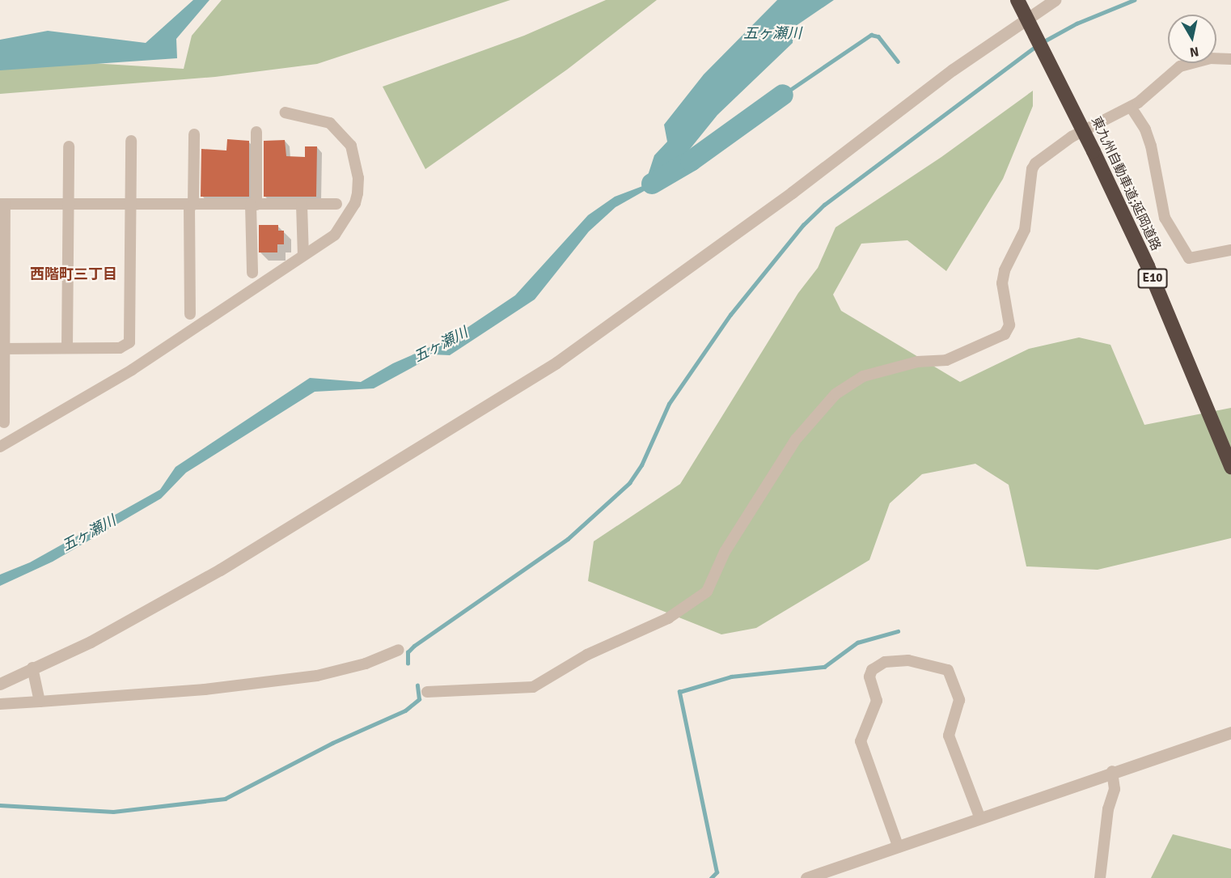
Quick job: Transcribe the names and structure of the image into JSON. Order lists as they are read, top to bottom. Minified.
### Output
{"streets":{"highway":["東九州自動車道;延岡道路","E10"]},"districts":["西階町三丁目"],"water":["五ヶ瀬川"],"north":"bottom"}
